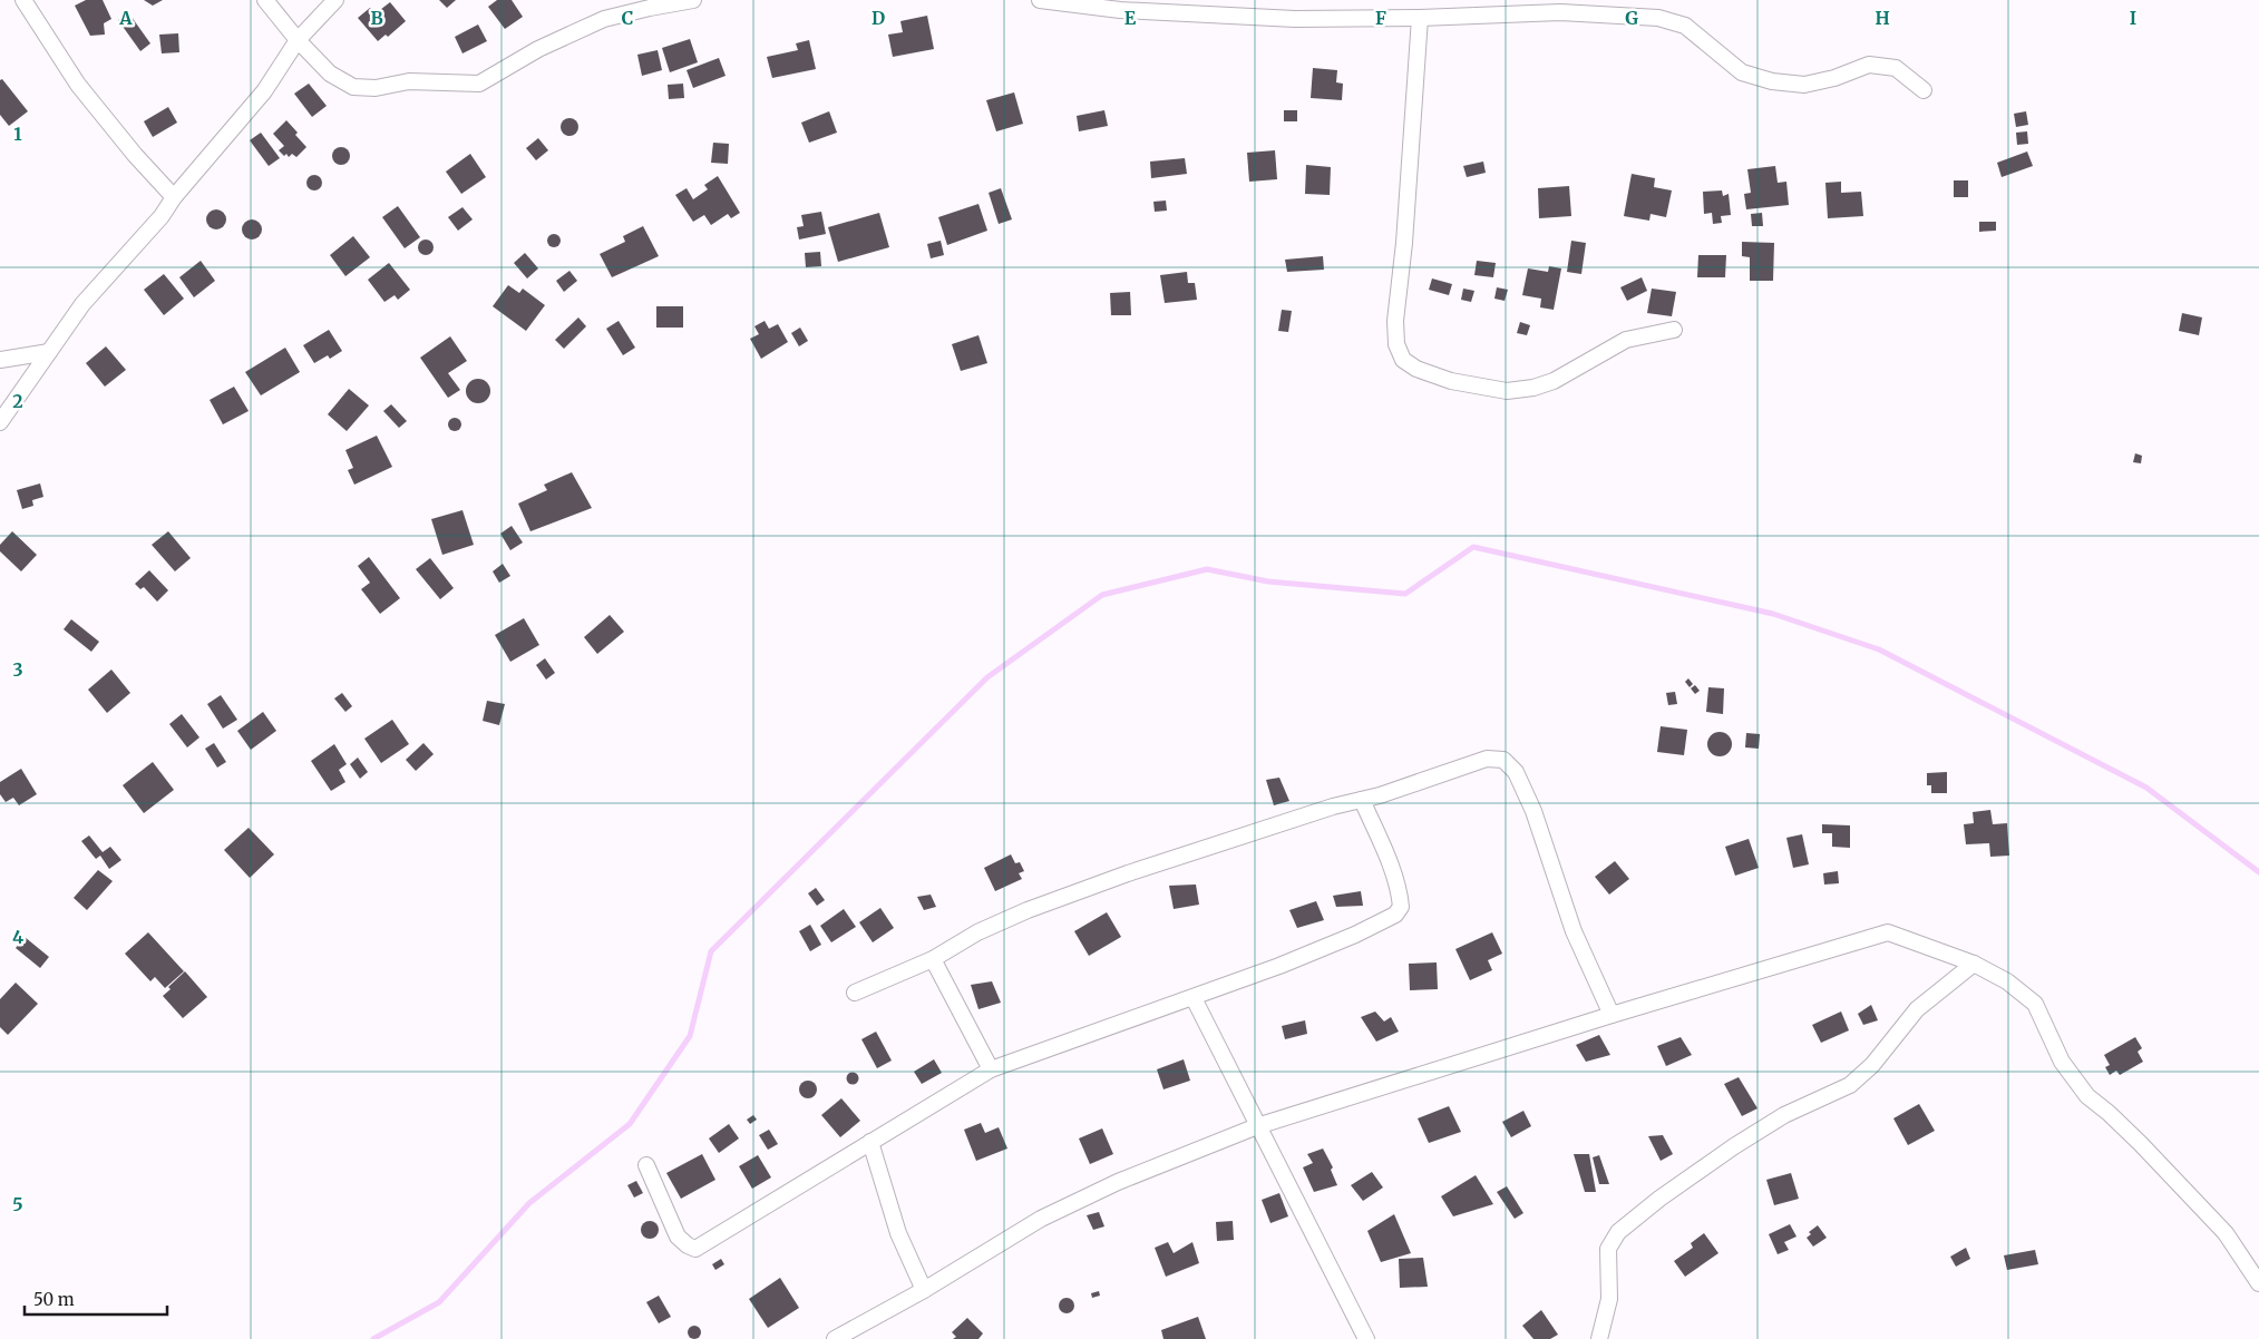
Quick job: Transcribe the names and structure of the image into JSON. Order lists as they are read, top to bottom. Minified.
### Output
{"scale_bar":"50 m","grid":{"columns":["A","B","C","D","E","F","G","H","I"],"rows":["1","2","3","4","5"]}}
